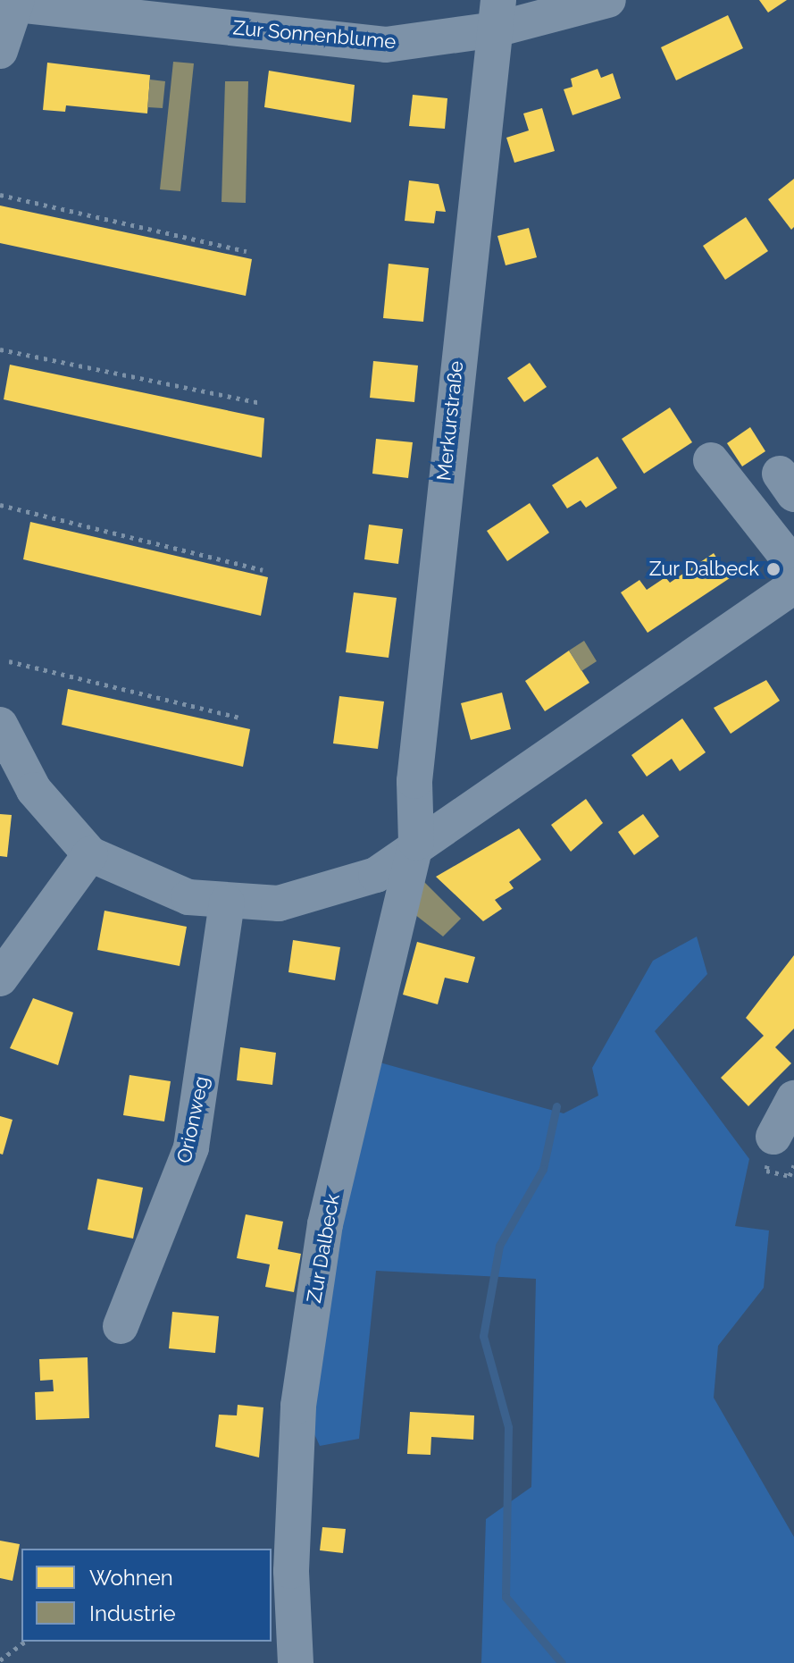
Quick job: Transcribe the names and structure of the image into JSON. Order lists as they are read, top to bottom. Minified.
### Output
{"streets":{"street":["Zur Sonnenblume","Merkurstraße","Orionweg","Zur Dalbeck"]},"crossings":[["Zur Sonnenblume","Merkurstraße"],["Merkurstraße","Zur Dalbeck"]],"places":["Zur Dalbeck"],"legend":["Wohnen","Industrie"]}
